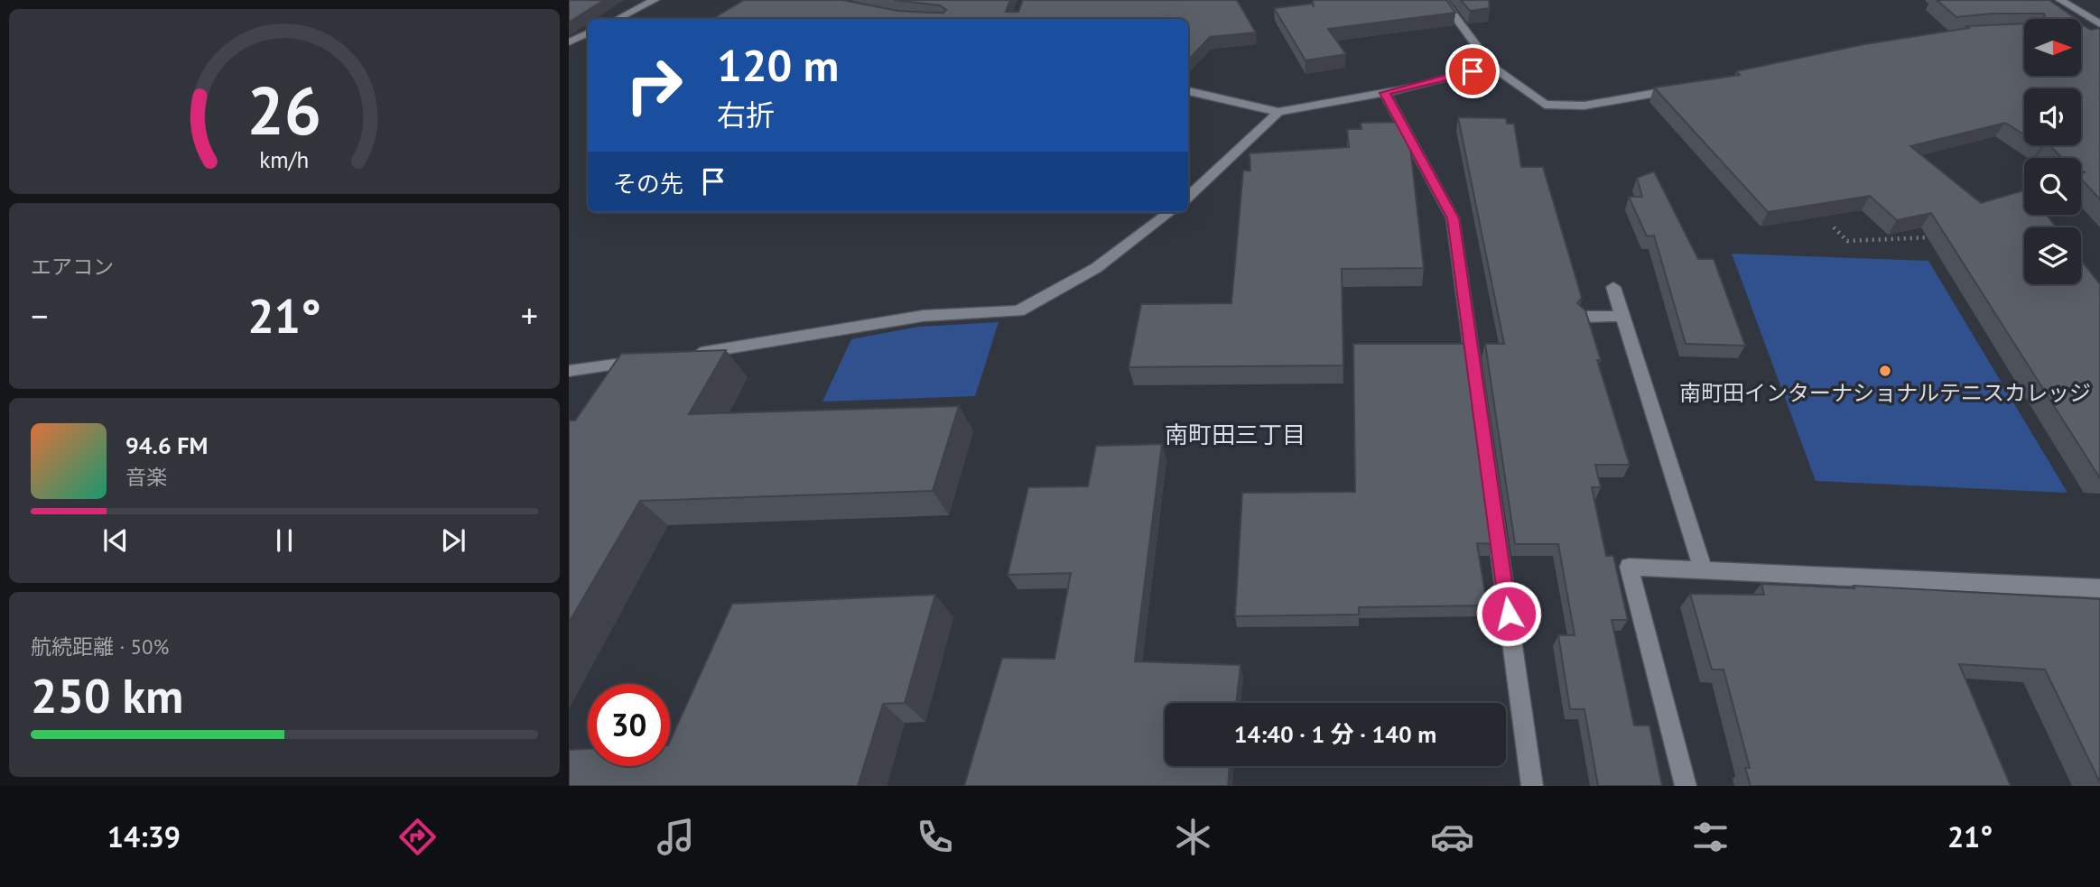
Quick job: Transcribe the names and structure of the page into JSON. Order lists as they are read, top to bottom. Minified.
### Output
{"districts":["南町田三丁目"],"places":["南町田インターナショナルテニスカレッジ"],"north":"right","page":{"turn":["120 m","右折"],"then":"その先","tile":["エアコン",["航続距離 · 50%","250 km"]],"heat":["−","21°","+"],"song":["94.6 FM","音楽"],"limit":"30","trip":"14:40 · 1 分 · 140 m","tabs":["14:39","21°"],"gauge":["26","km/h"]}}
